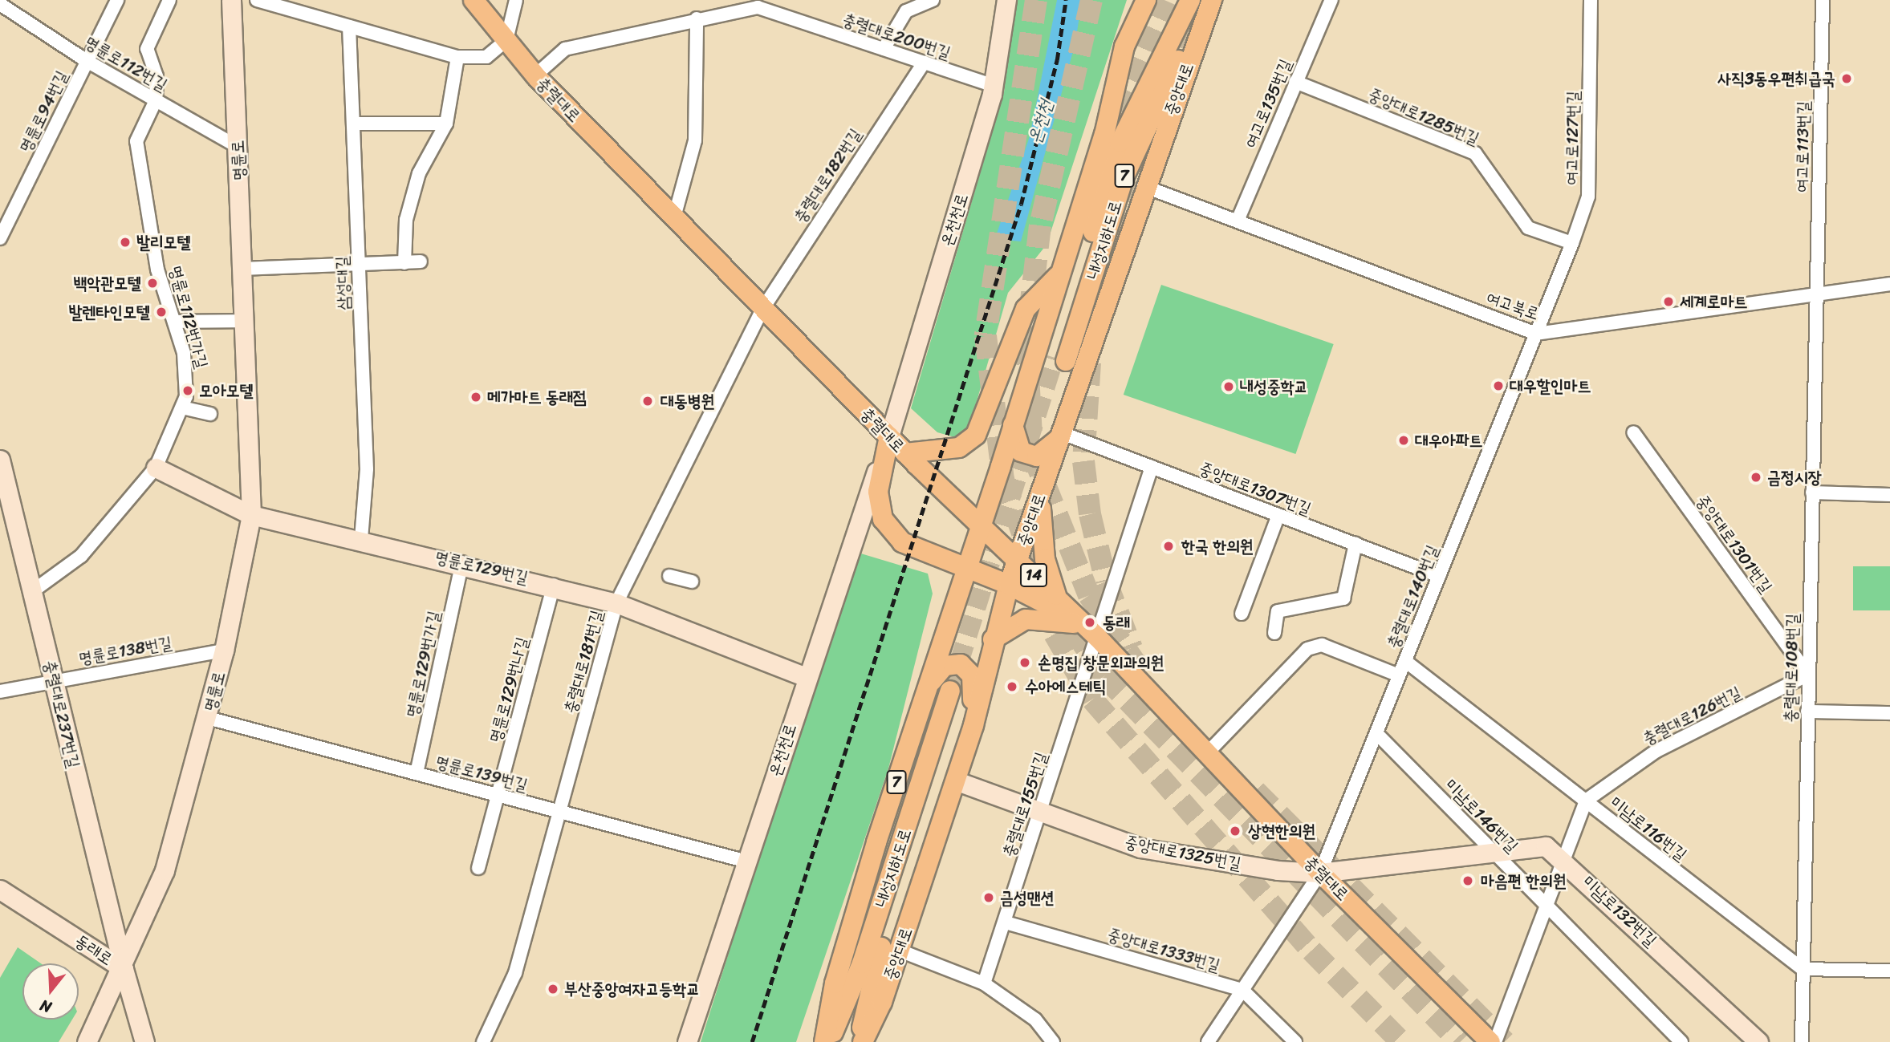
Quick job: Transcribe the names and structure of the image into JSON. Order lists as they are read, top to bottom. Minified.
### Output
{"streets":{"main road":["중앙대로","충렬대로","7","내성지하도로","14"],"street":["충렬대로200번길","명륜로112번길","여고로135번길","명륜로94번길","중앙대로1285번길","여고로127번길","여고로113번길","명륜로","충렬대로182번길","온천천로","삼성대길","여고북로","명륜로112번가길","중앙대로1307번길","중앙대로1301번길","명륜로129번길","충렬대로140번길","명륜로138번길","충렬대로181번길","명륜로129번가길","충렬대로108번길","명륜로129번나길","충렬대로237번길","충렬대로126번길","명륜로139번길","충렬대로155번길","미남로146번길","미남로116번길","중앙대로1325번길","미남로132번길","동래로","중앙대로1333번길"]},"crossings":[["충렬대로200번길","충렬대로"],["충렬대로200번길","충렬대로182번길"],["충렬대로200번길","온천천로"],["명륜로112번길","명륜로94번길"],["명륜로112번길","명륜로"],["명륜로112번길","명륜로112번가길"],["중앙대로","충렬대로"],["중앙대로","내성지하도로"],["중앙대로","여고북로"],["중앙대로","중앙대로1307번길"],["중앙대로","중앙대로1325번길"],["충렬대로","충렬대로182번길"],["충렬대로","7"],["충렬대로","온천천로"],["충렬대로","충렬대로140번길"],["충렬대로","충렬대로181번길"],["충렬대로","충렬대로155번길"],["충렬대로","중앙대로1325번길"],["충렬대로","미남로132번길"],["여고로135번길","중앙대로1285번길"],["여고로135번길","여고북로"],["중앙대로1285번길","여고로127번길"],["여고로127번길","여고북로"],["여고로127번길","충렬대로140번길"],["여고로113번길","여고북로"],["여고로113번길","충렬대로108번길"],["명륜로","명륜로129번길"],["명륜로","명륜로138번길"],["명륜로","충렬대로237번길"],["명륜로","명륜로139번길"],["명륜로","동래로"],["충렬대로182번길","충렬대로181번길"],["7","내성지하도로"],["온천천로","명륜로129번길"],["온천천로","명륜로139번길"],["삼성대길","명륜로129번길"],["여고북로","충렬대로140번길"],["여고북로","충렬대로108번길"],["명륜로112번가길","명륜로129번길"],["명륜로112번가길","충렬대로237번길"],["중앙대로1307번길","충렬대로140번길"],["중앙대로1301번길","충렬대로108번길"],["중앙대로1301번길","충렬대로126번길"],["명륜로129번길","충렬대로181번길"],["명륜로129번길","명륜로129번가길"],["명륜로129번길","명륜로129번나길"],["충렬대로140번길","미남로146번길"],["충렬대로140번길","미남로116번길"],["충렬대로140번길","중앙대로1325번길"],["충렬대로140번길","미남로132번길"],["충렬대로140번길","중앙대로1333번길"],["명륜로138번길","충렬대로237번길"],["충렬대로181번길","명륜로139번길"],["명륜로129번가길","명륜로139번길"],["충렬대로108번길","충렬대로126번길"],["충렬대로108번길","미남로116번길"],["명륜로129번나길","명륜로139번길"],["충렬대로237번길","동래로"],["충렬대로126번길","미남로116번길"],["충렬대로155번길","중앙대로1325번길"],["충렬대로155번길","중앙대로1333번길"],["미남로146번길","미남로132번길"],["중앙대로1325번길","미남로132번길"]],"water":["온천천"],"places":["사직3동우편취급국","발리모텔","백악관모텔","세계로마트","발렌타인모텔","대우할인마트","내성중학교","모아모텔","메가마트 동래점","대동병원","대우아파트","금정시장","한국 한의원","동래","손명집 창문외과의원","수아에스테틱","상현한의원","마음편 한의원","금성맨션","부산중앙여자고등학교"],"north":"bottom"}
